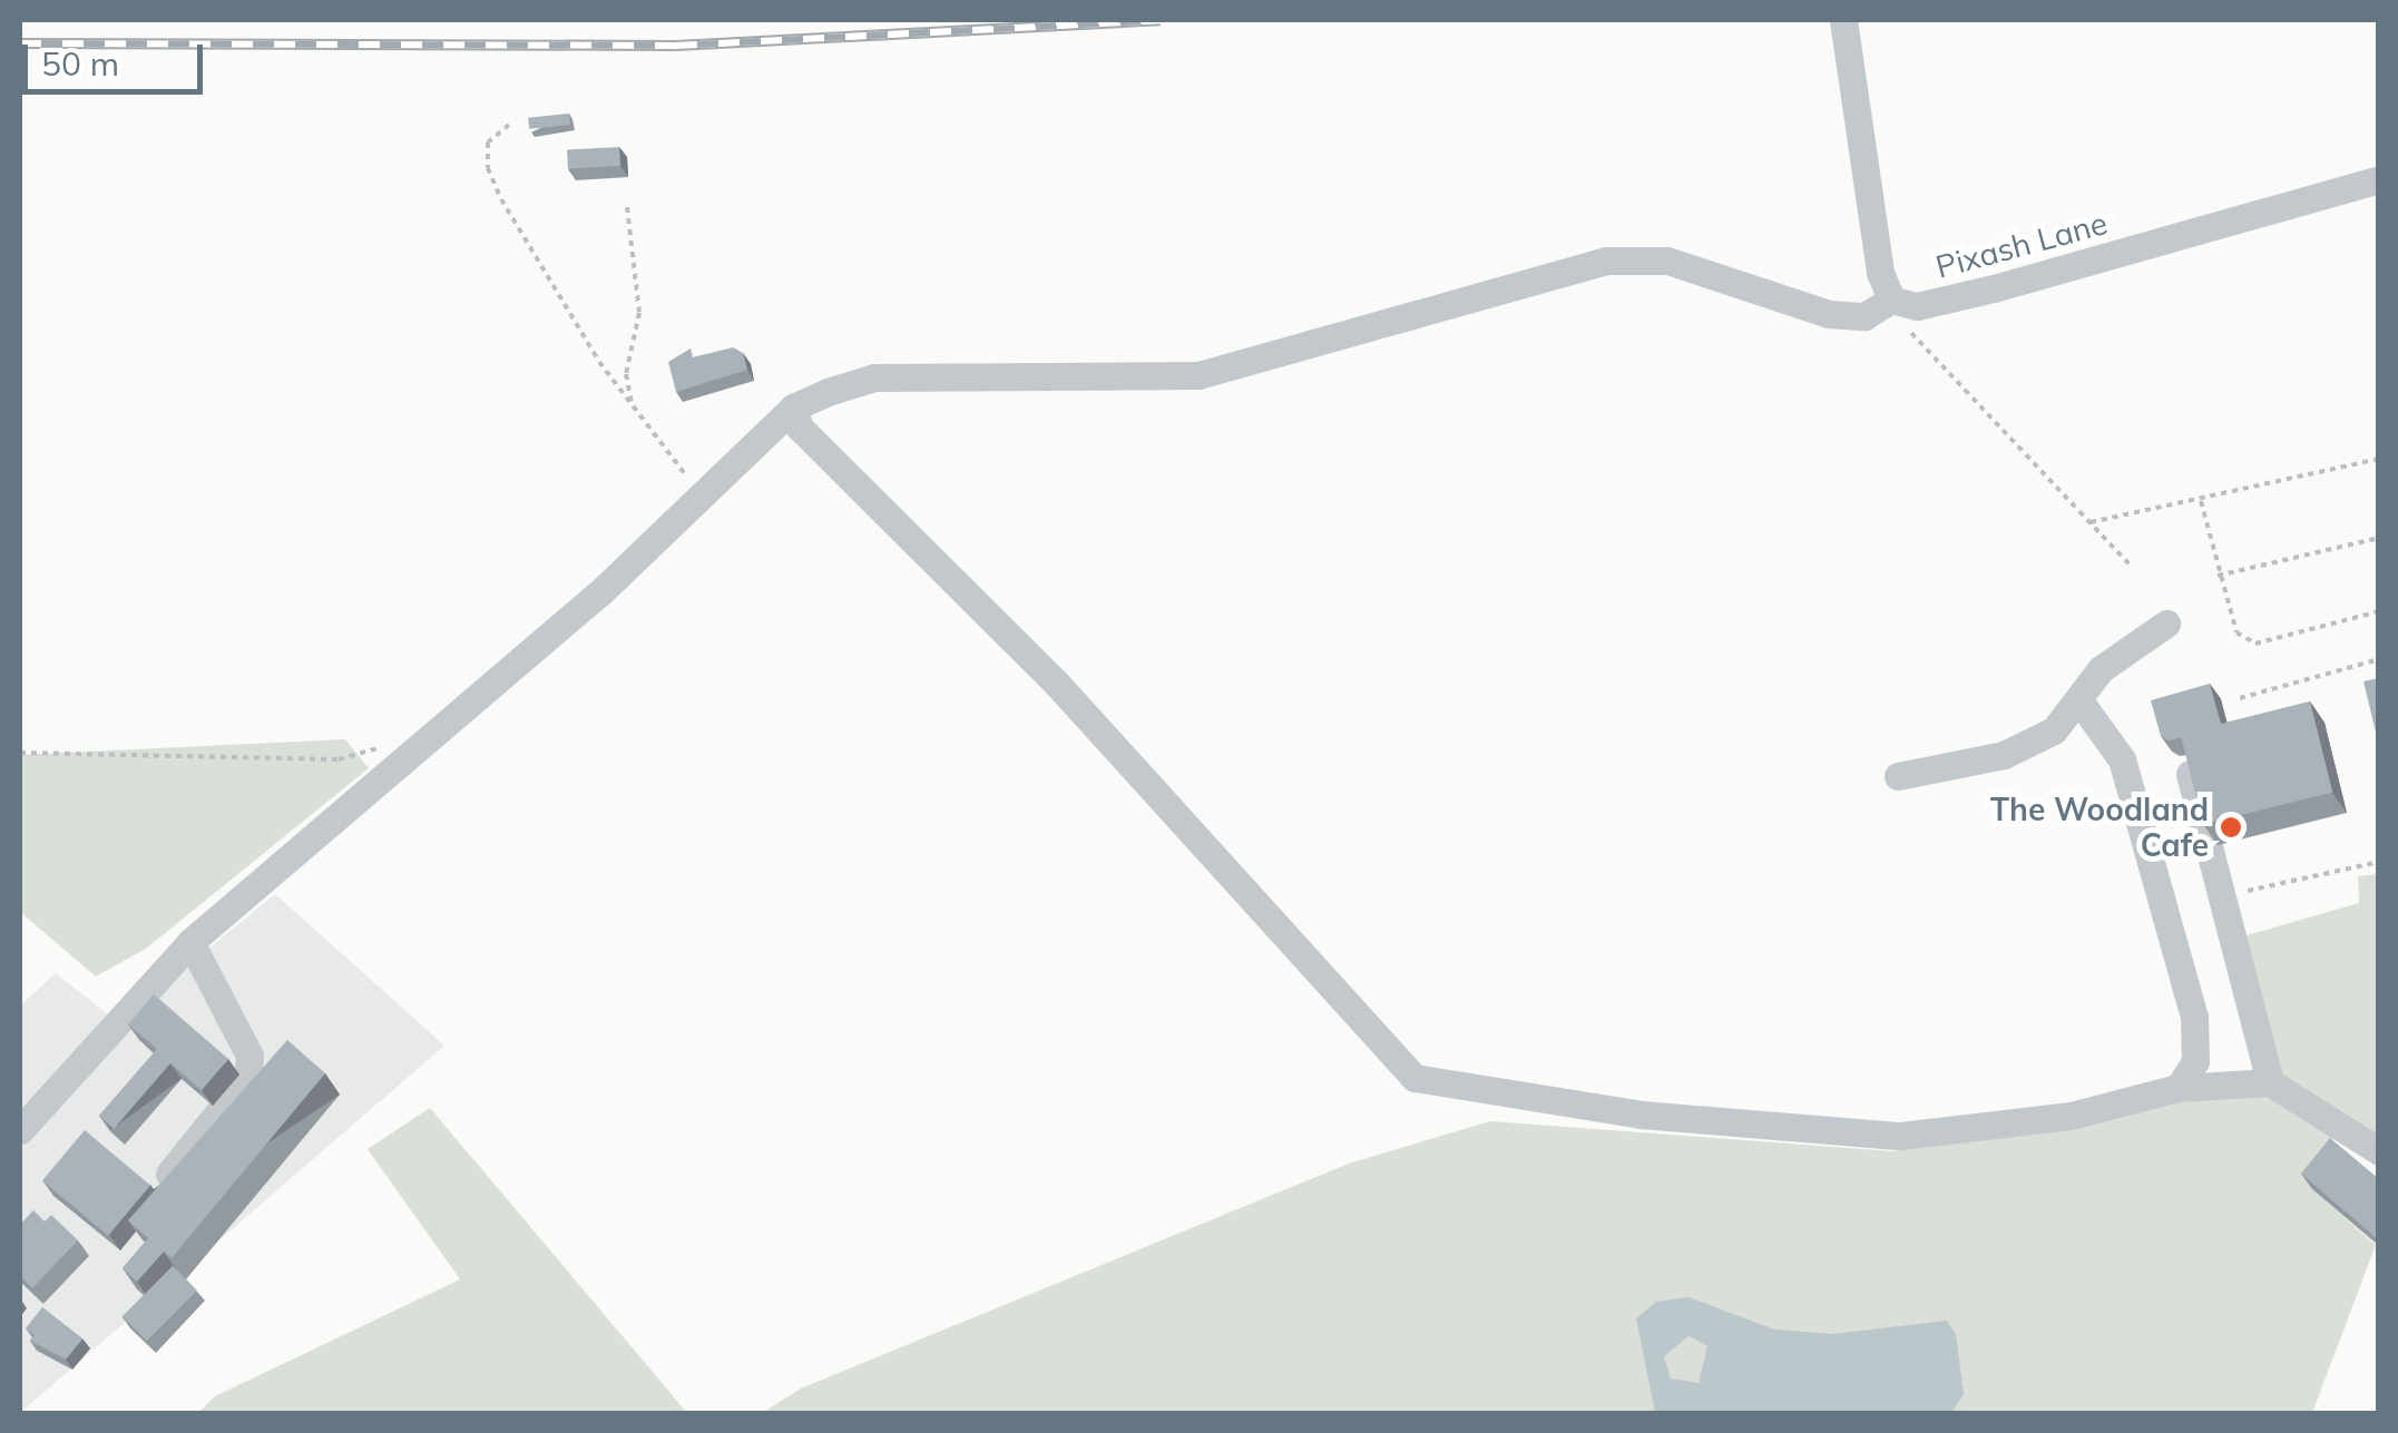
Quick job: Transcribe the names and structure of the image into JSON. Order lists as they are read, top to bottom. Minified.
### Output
{"streets":{"street":["Pixash Lane"]},"places":["The Woodland Cafe"],"scale_bar":"50 m"}
